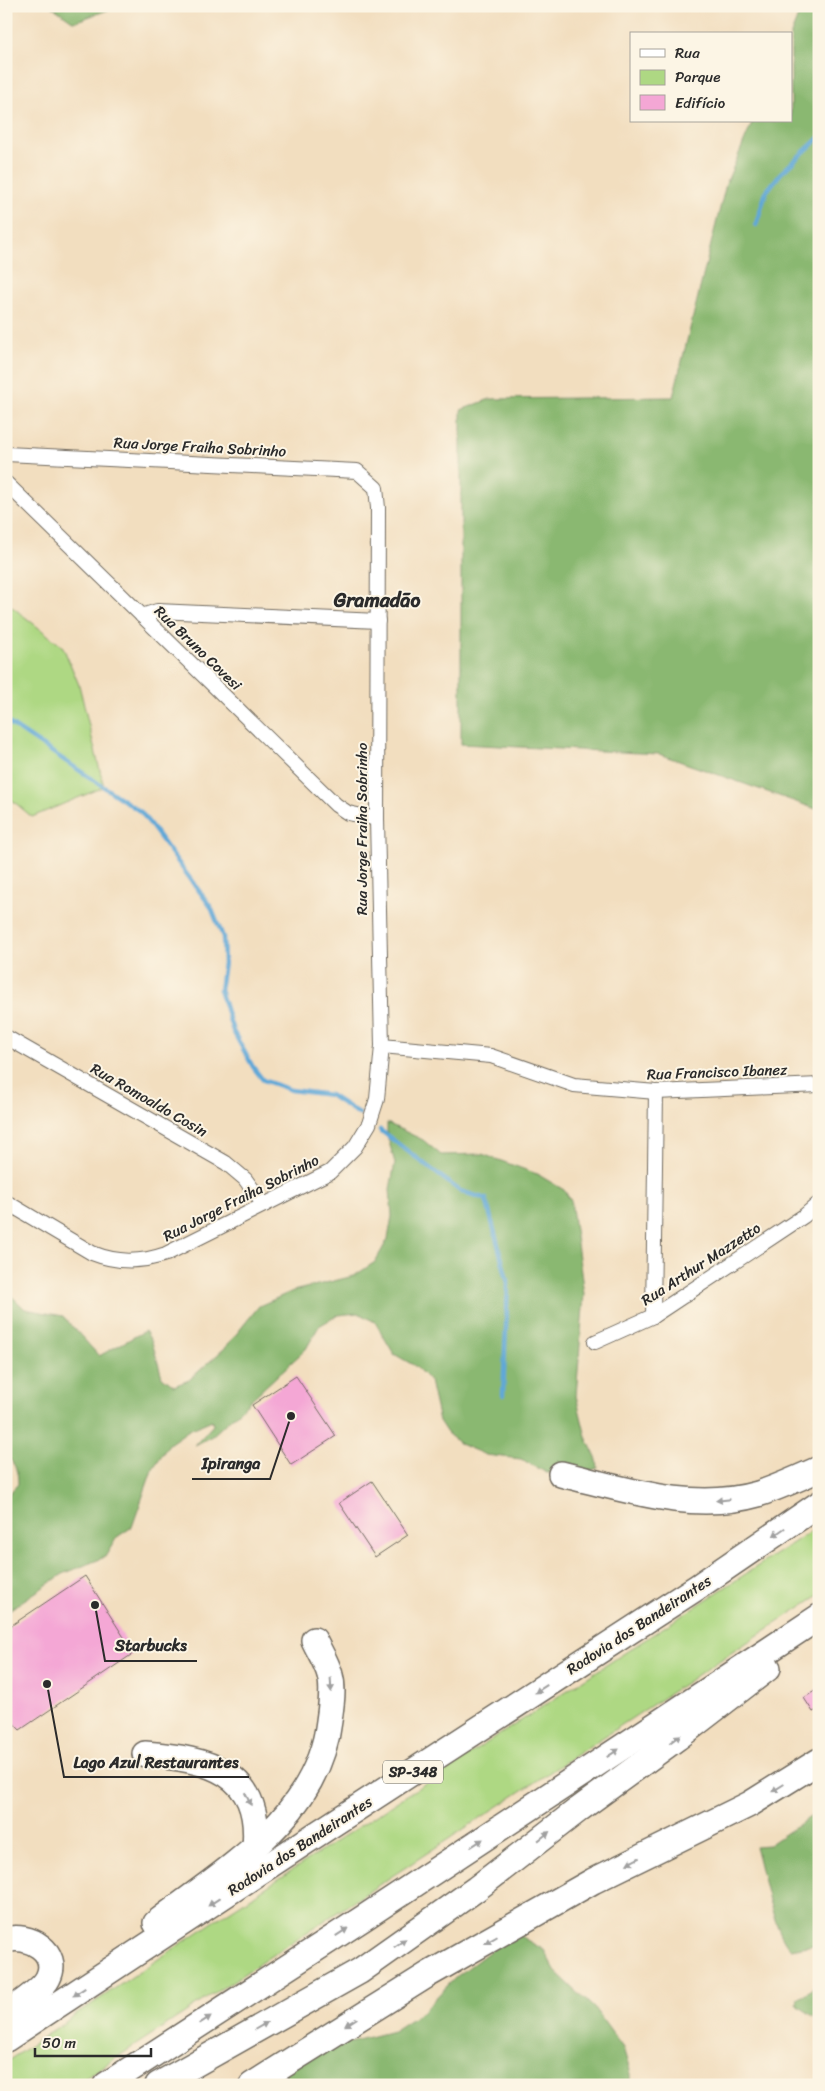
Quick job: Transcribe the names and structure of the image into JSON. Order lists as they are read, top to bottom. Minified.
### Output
{"streets":{"highway":["Rodovia dos Bandeirantes","SP-348"],"street":["Rua Jorge Fraiha Sobrinho","Rua Bruno Covesi","Rua Francisco Ibanez","Rua Romoaldo Cosin","Rua Arthur Mazzetto"]},"crossings":[["Rua Jorge Fraiha Sobrinho","Rua Bruno Covesi"],["Rua Jorge Fraiha Sobrinho","Rua Francisco Ibanez"],["Rua Jorge Fraiha Sobrinho","Rua Romoaldo Cosin"]],"districts":["Gramadão"],"places":["Ipiranga","Starbucks","Lago Azul Restaurantes"],"legend":["Rua","Parque","Edifício"],"scale_bar":"50 m"}
